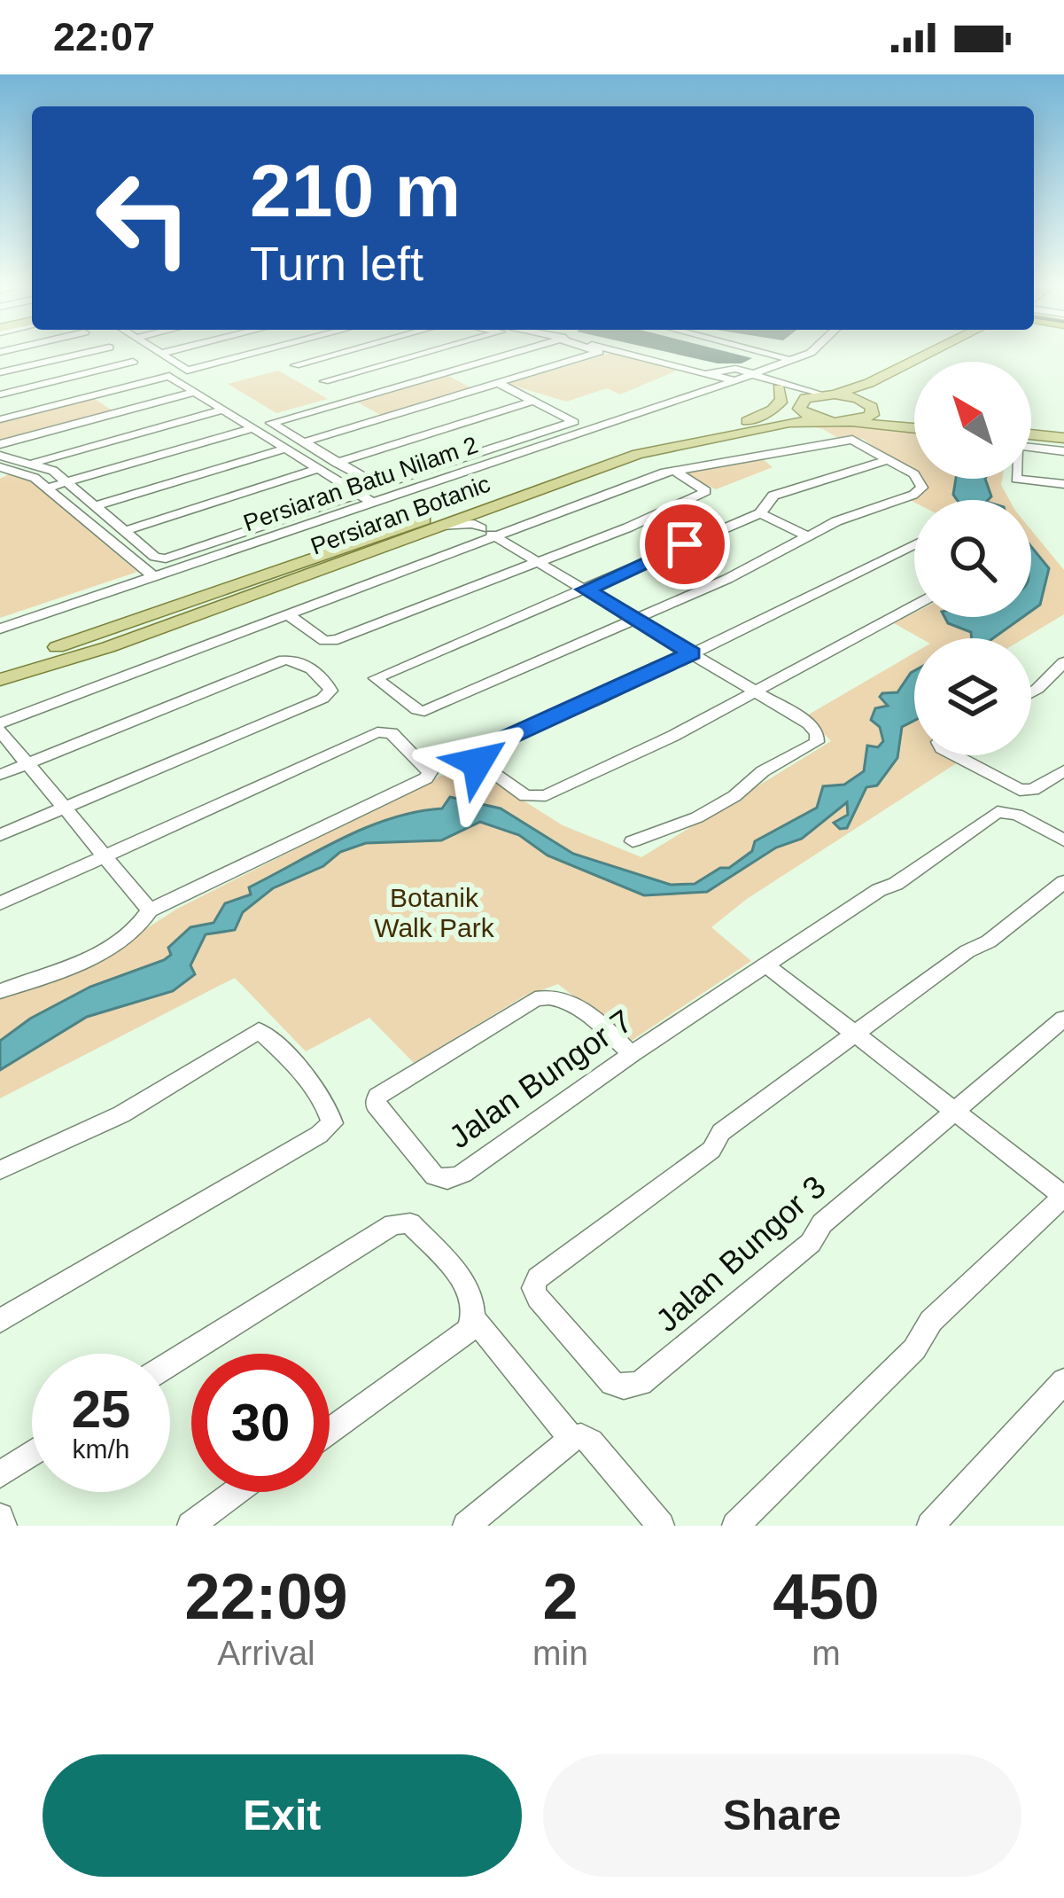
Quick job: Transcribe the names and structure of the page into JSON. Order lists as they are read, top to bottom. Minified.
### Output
{"streets":{"main road":["Persiaran Botanic"],"street":["Persiaran Batu Nilam 2","Jalan Bungor 7","Jalan Bungor 3"]},"parks":["Botanik Walk Park"],"north":"top left","page":{"status":"22:07","turn":["210 m","Turn left"],"speed":"25 km/h","limit":"30","eta":["22:09","Arrival","2","min","450","m"],"buttons":["Exit","Share"]}}
